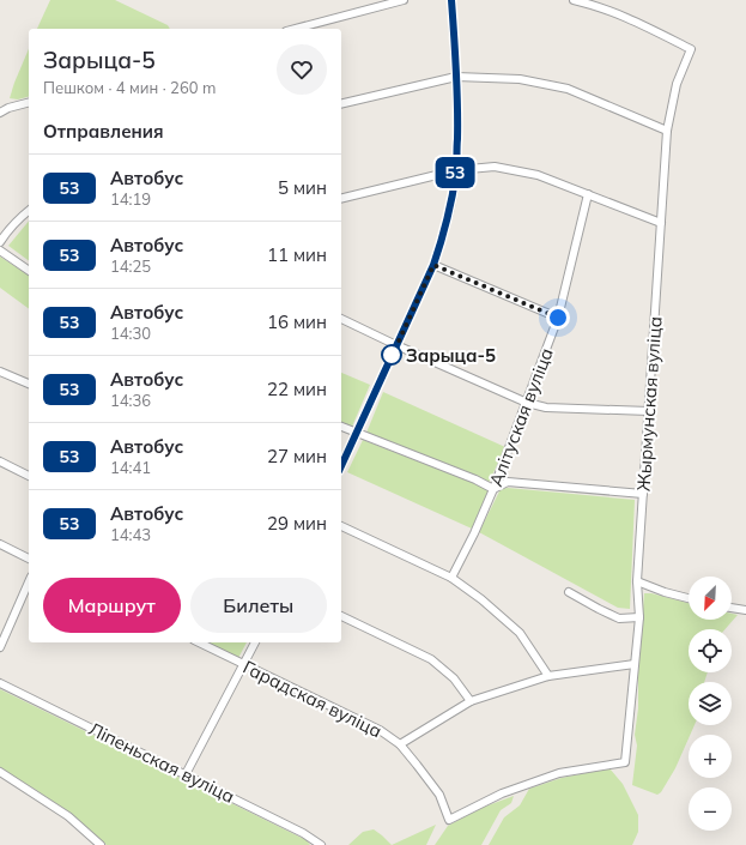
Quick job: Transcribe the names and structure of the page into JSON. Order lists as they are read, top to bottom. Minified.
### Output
{"streets":{"street":["Жырмунская вуліца","Алітуская вуліца","Гарадская вуліца","Ліпеньская вуліца"]},"crossings":[["Жырмунская вуліца","Гарадская вуліца"]],"places":["Зарыца-5"],"lines":["bus line 53"],"north":"bottom left","page":{"on_map":"53","heading":[["Зарыца-5","Пешком · 4 мин · 260 m"],"Отправления"],"list":[{"mark":"53","name":"Автобус","note":"14:19","value":"5 мин"},{"mark":"53","name":"Автобус","note":"14:25","value":"11 мин"},{"mark":"53","name":"Автобус","note":"14:30","value":"16 мин"},{"mark":"53","name":"Автобус","note":"14:36","value":"22 мин"},{"mark":"53","name":"Автобус","note":"14:41","value":"27 мин"},{"mark":"53","name":"Автобус","note":"14:43","value":"29 мин"}],"buttons":["Маршрут","Билеты"],"map_buttons":["+","−"]}}
